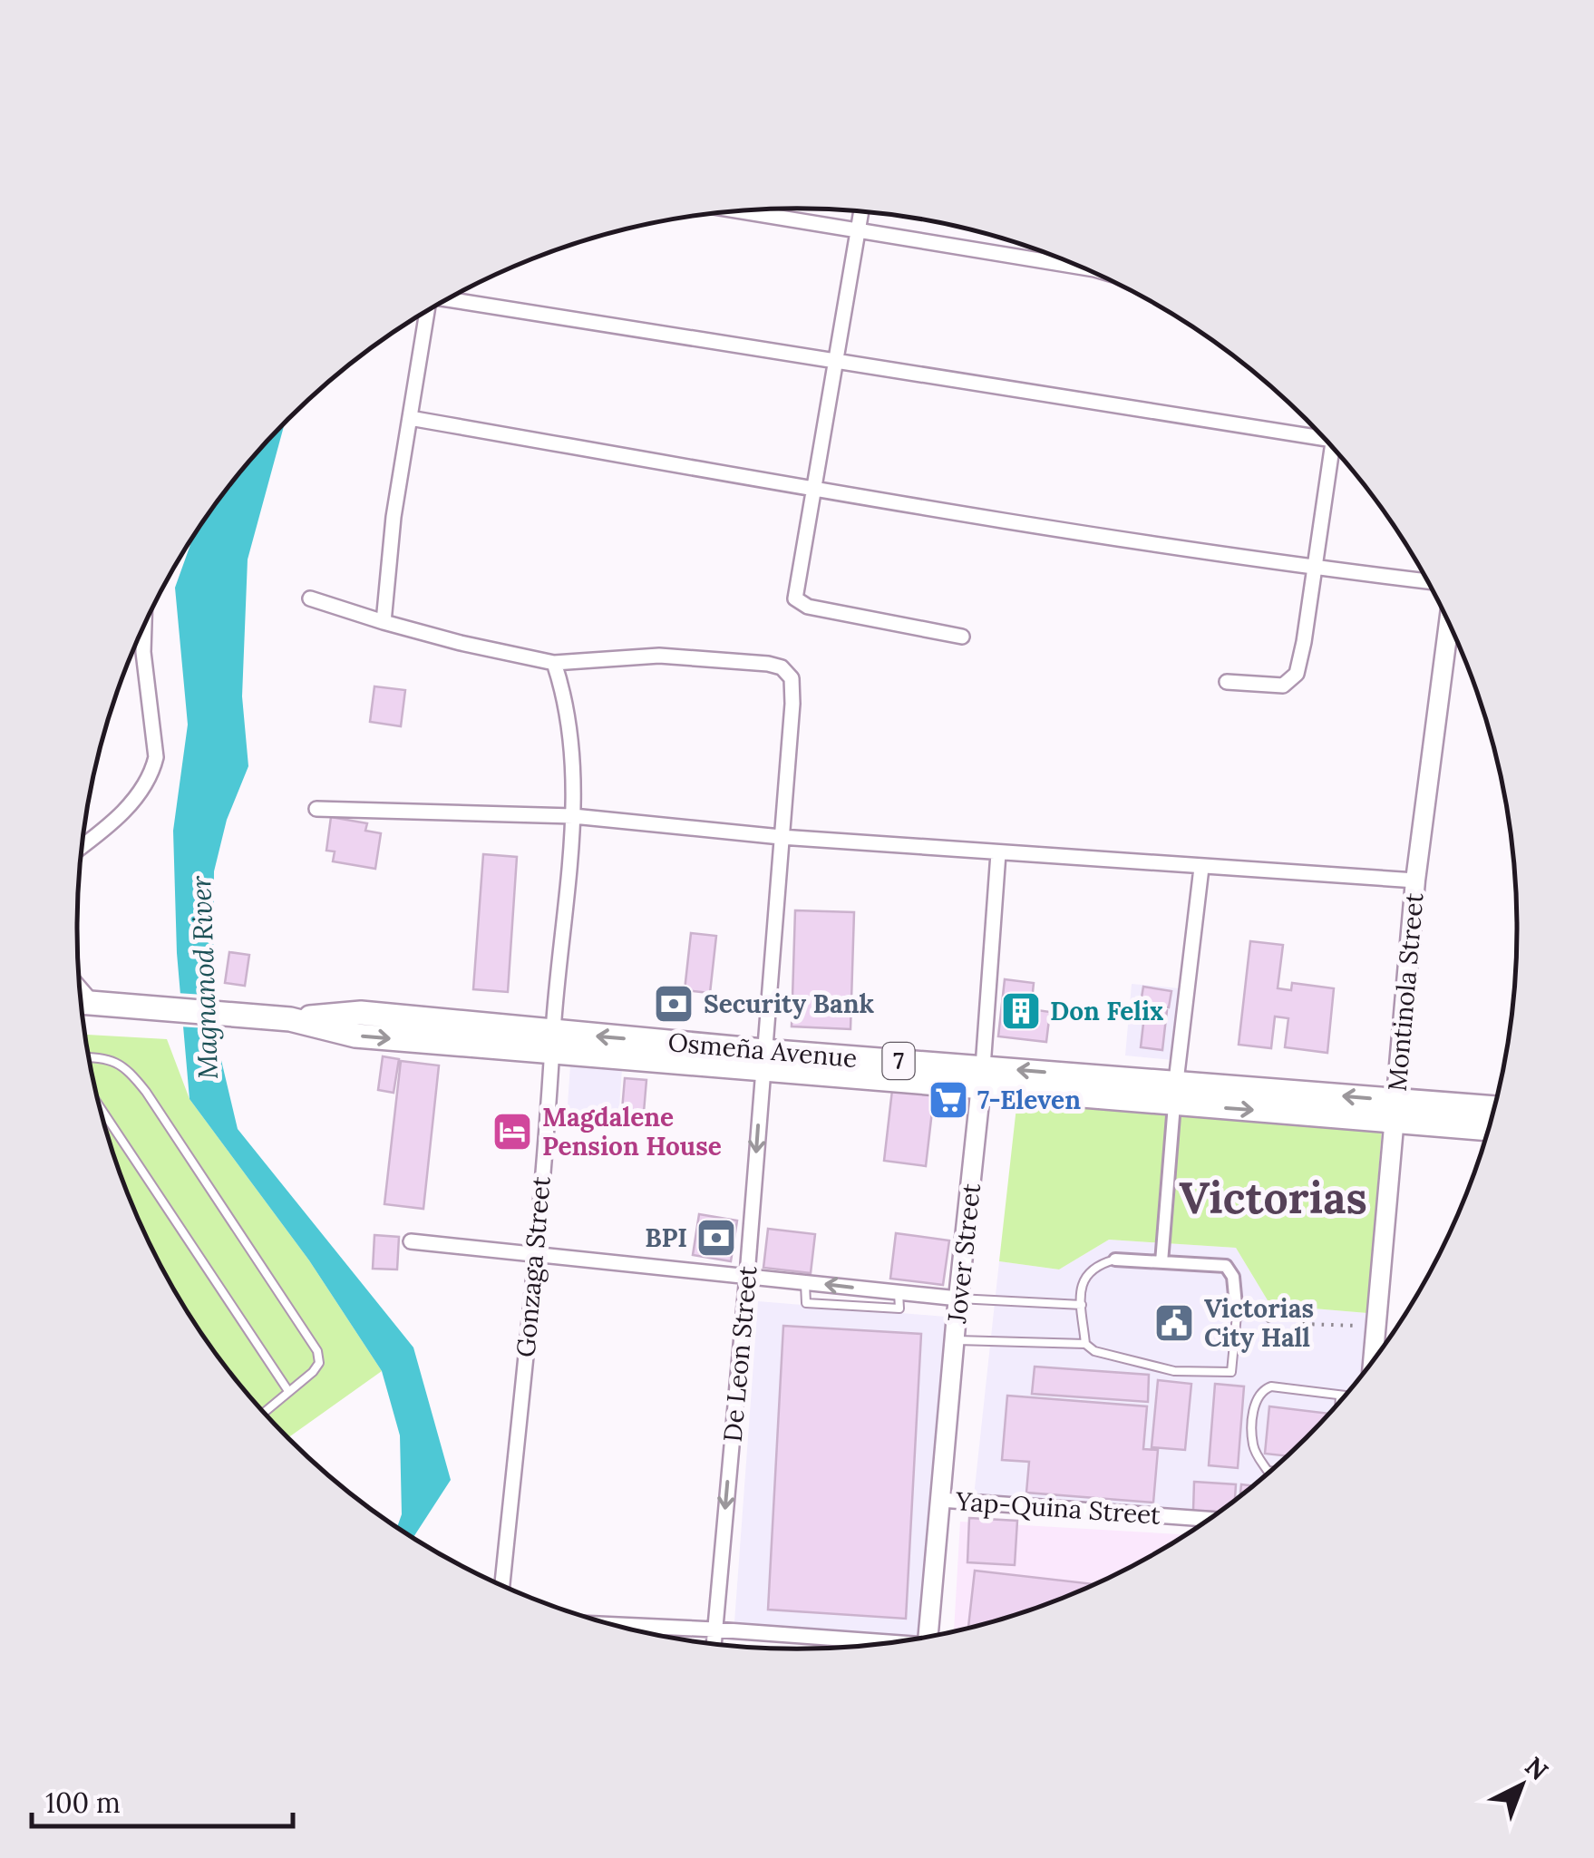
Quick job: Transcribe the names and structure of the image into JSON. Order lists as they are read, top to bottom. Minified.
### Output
{"streets":{"main road":["Osmeña Avenue","7"],"street":["Montinola Street","Jover Street","Gonzaga Street","De Leon Street","Yap-Quina Street"]},"crossings":[["Montinola Street","Osmeña Avenue"],["Osmeña Avenue","Jover Street"],["Osmeña Avenue","Gonzaga Street"],["Osmeña Avenue","De Leon Street"],["Jover Street","Yap-Quina Street"],["Gonzaga Street","De Leon Street"]],"one_way":["De Leon Street"],"districts":["Victorias"],"water":["Magnanod River"],"places":{"bank":["Security Bank","BPI"],"building":["Don Felix"],"supermarket":["7-Eleven"],"hotel":["Magdalene Pension House"],"public building":["Victorias City Hall"]},"scale_bar":"100 m","north":"top right"}
